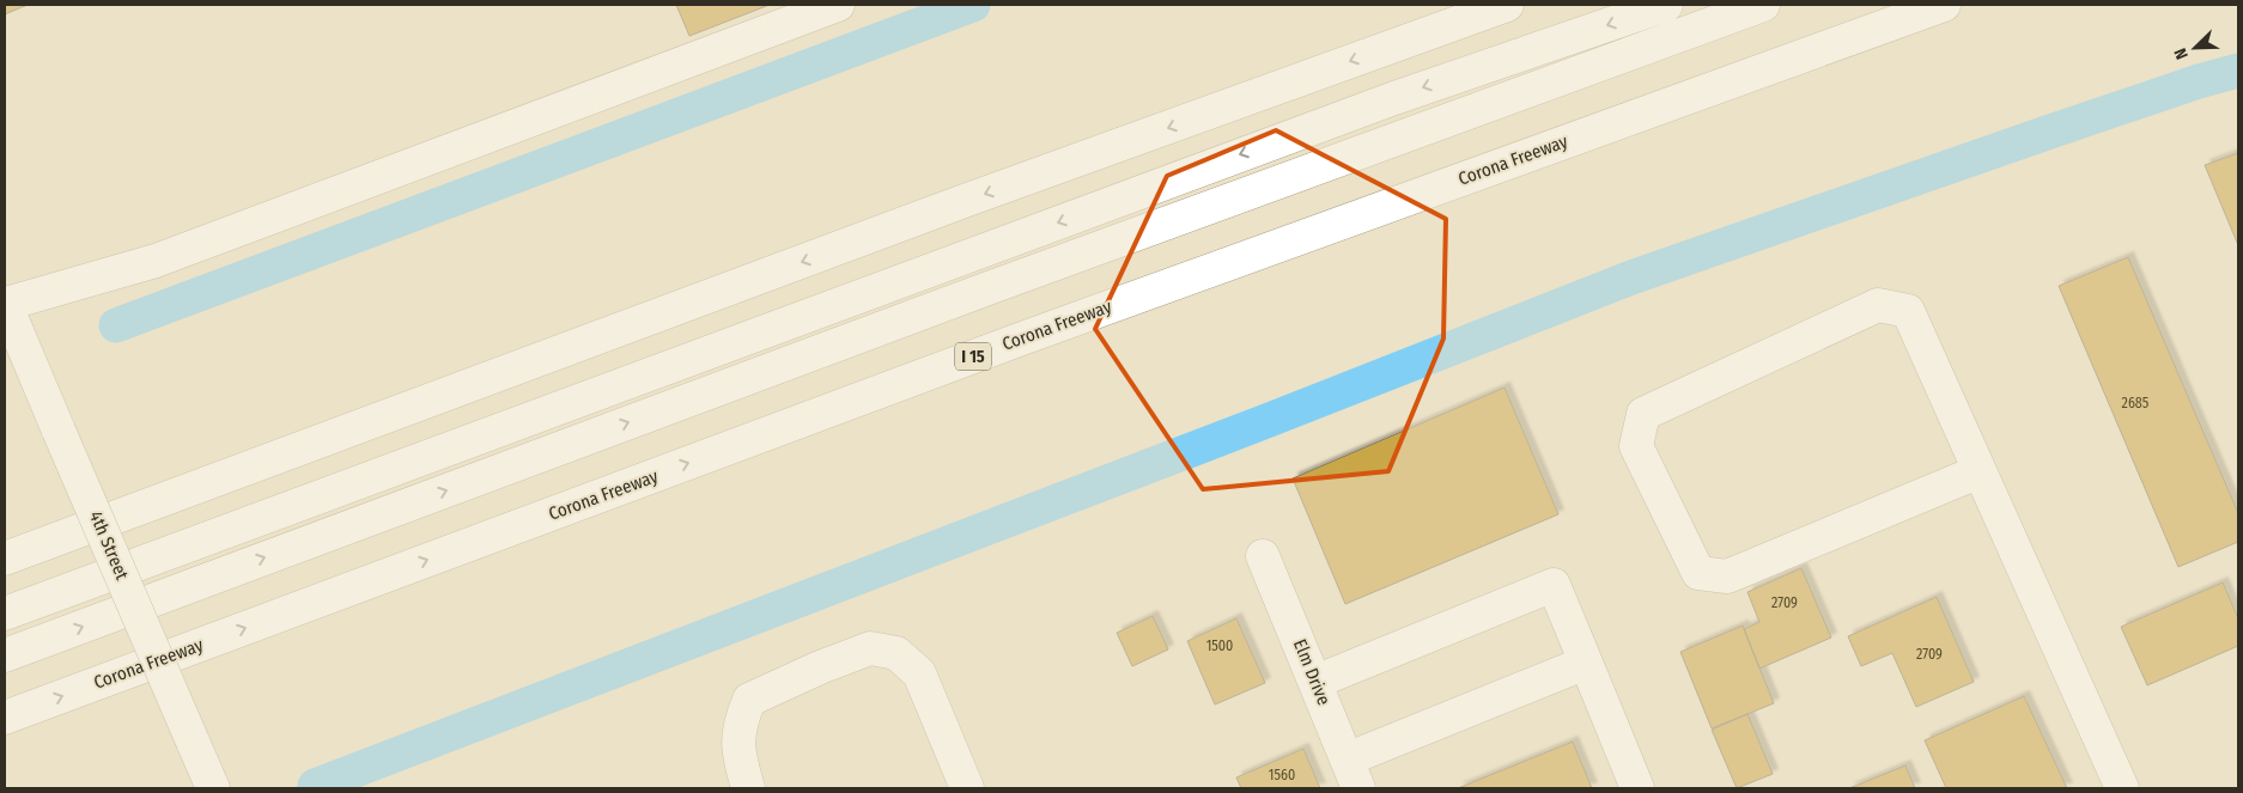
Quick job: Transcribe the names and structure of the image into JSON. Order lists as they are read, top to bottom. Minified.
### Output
{"streets":{"main road":["Corona Freeway","I 15","4th Street","Elm Drive"]},"house_numbers":["2685","2709","1500","2709","1560"],"north":"bottom left"}
